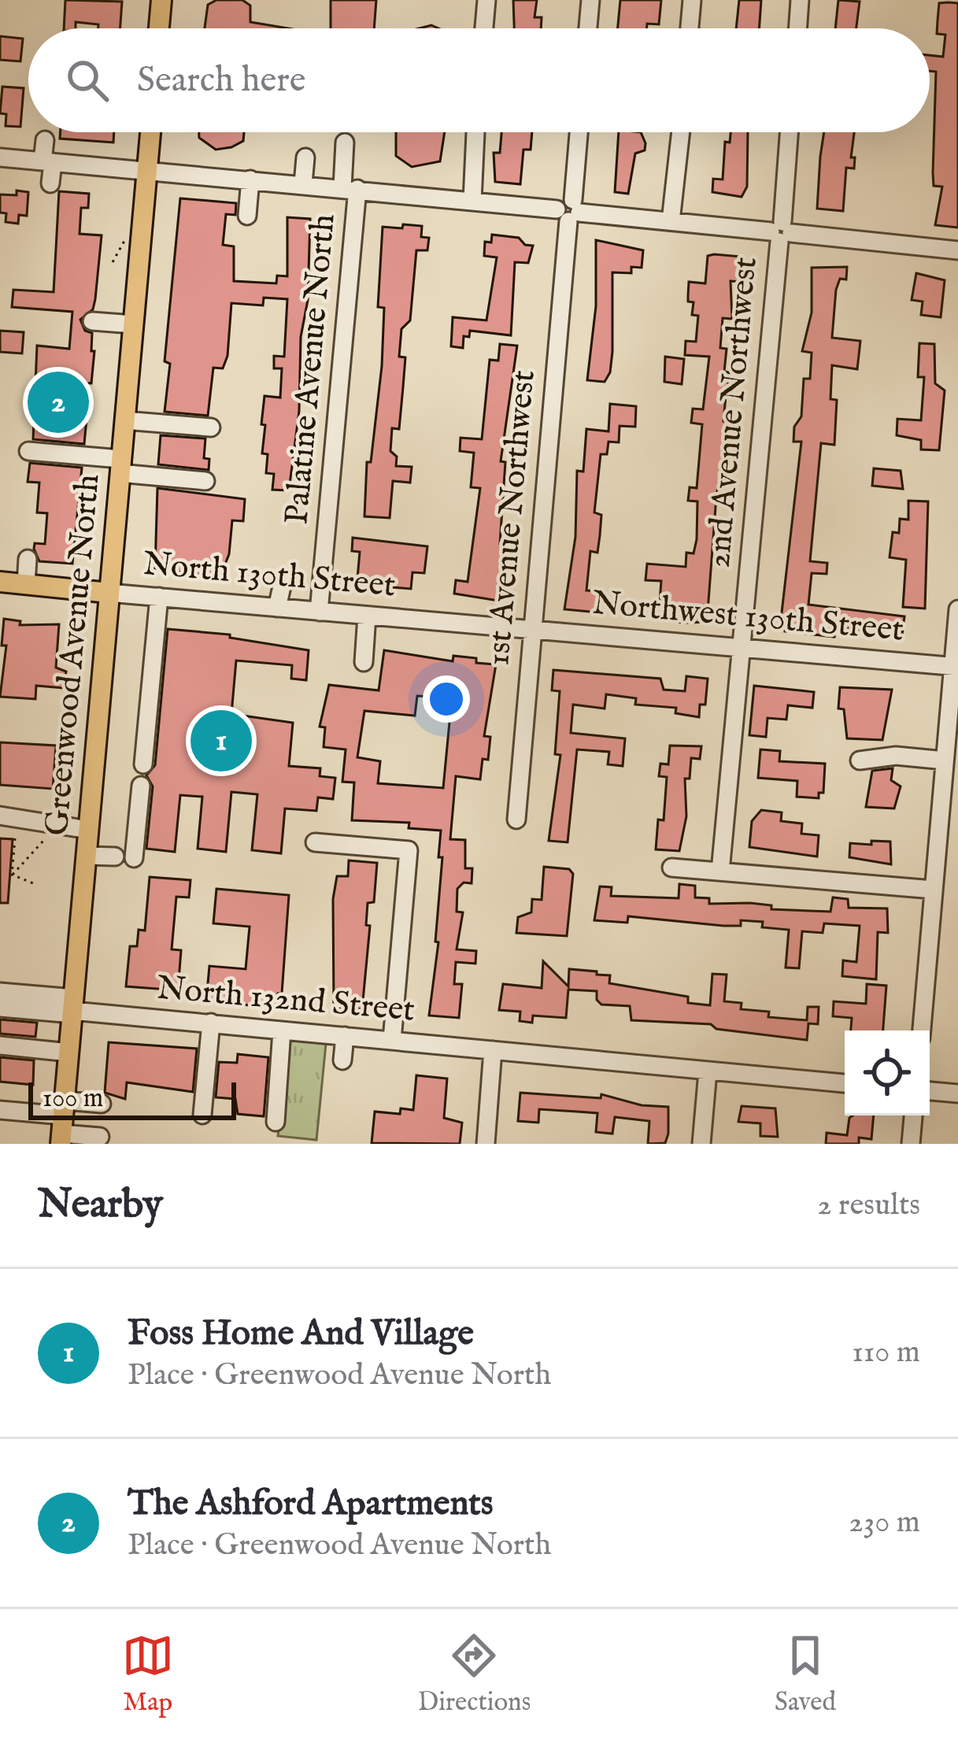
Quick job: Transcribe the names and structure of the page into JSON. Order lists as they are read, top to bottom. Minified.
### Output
{"streets":{"main road":["North 130th Street","Greenwood Avenue North"],"street":["Palatine Avenue North","2nd Avenue Northwest","1st Avenue Northwest","Northwest 130th Street","North 132nd Street"]},"crossings":[["Palatine Avenue North","North 130th Street"],["2nd Avenue Northwest","Northwest 130th Street"],["1st Avenue Northwest","North 130th Street"],["1st Avenue Northwest","Northwest 130th Street"],["North 130th Street","Northwest 130th Street"],["North 130th Street","Greenwood Avenue North"],["Greenwood Avenue North","North 132nd Street"]],"scale_bar":"100 m","page":{"search":"Search here","pins":["2","1"],"scale":"100 m","heading":["Nearby","2 results"],"list":[{"mark":"1","name":"Foss Home And Village","note":"Place · Greenwood Avenue North","value":"110 m"},{"mark":"2","name":"The Ashford Apartments","note":"Place · Greenwood Avenue North","value":"230 m"}],"nav":["Map","Directions","Saved"]}}
